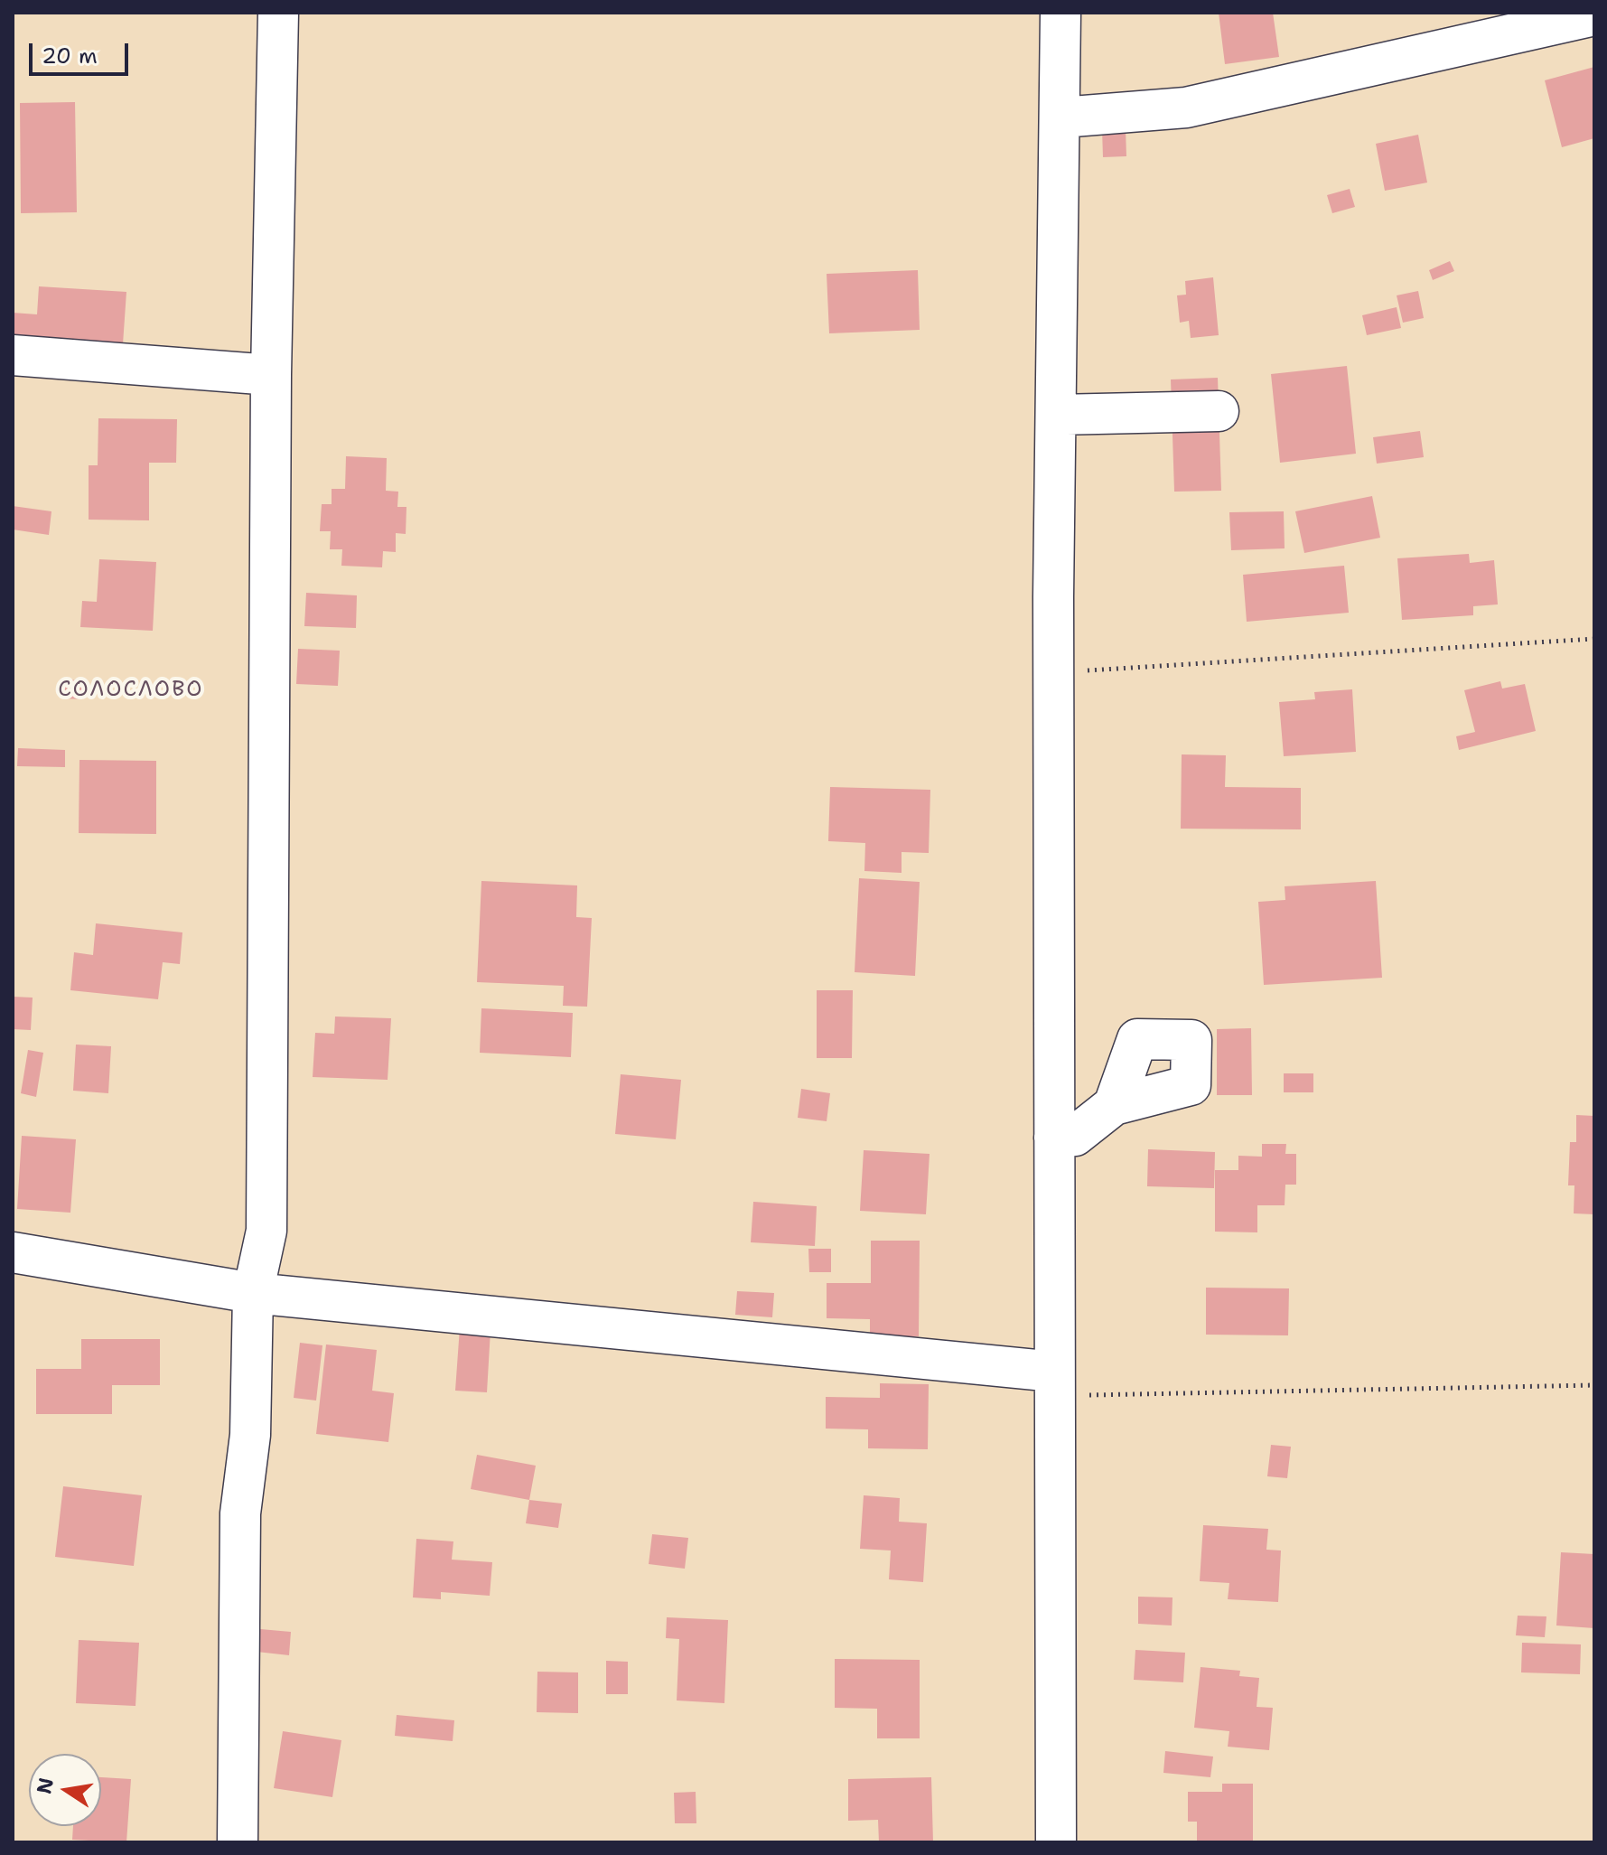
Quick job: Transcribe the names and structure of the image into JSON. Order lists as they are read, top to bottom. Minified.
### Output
{"districts":["СОЛОСЛОВО"],"scale_bar":"20 m","north":"left"}
